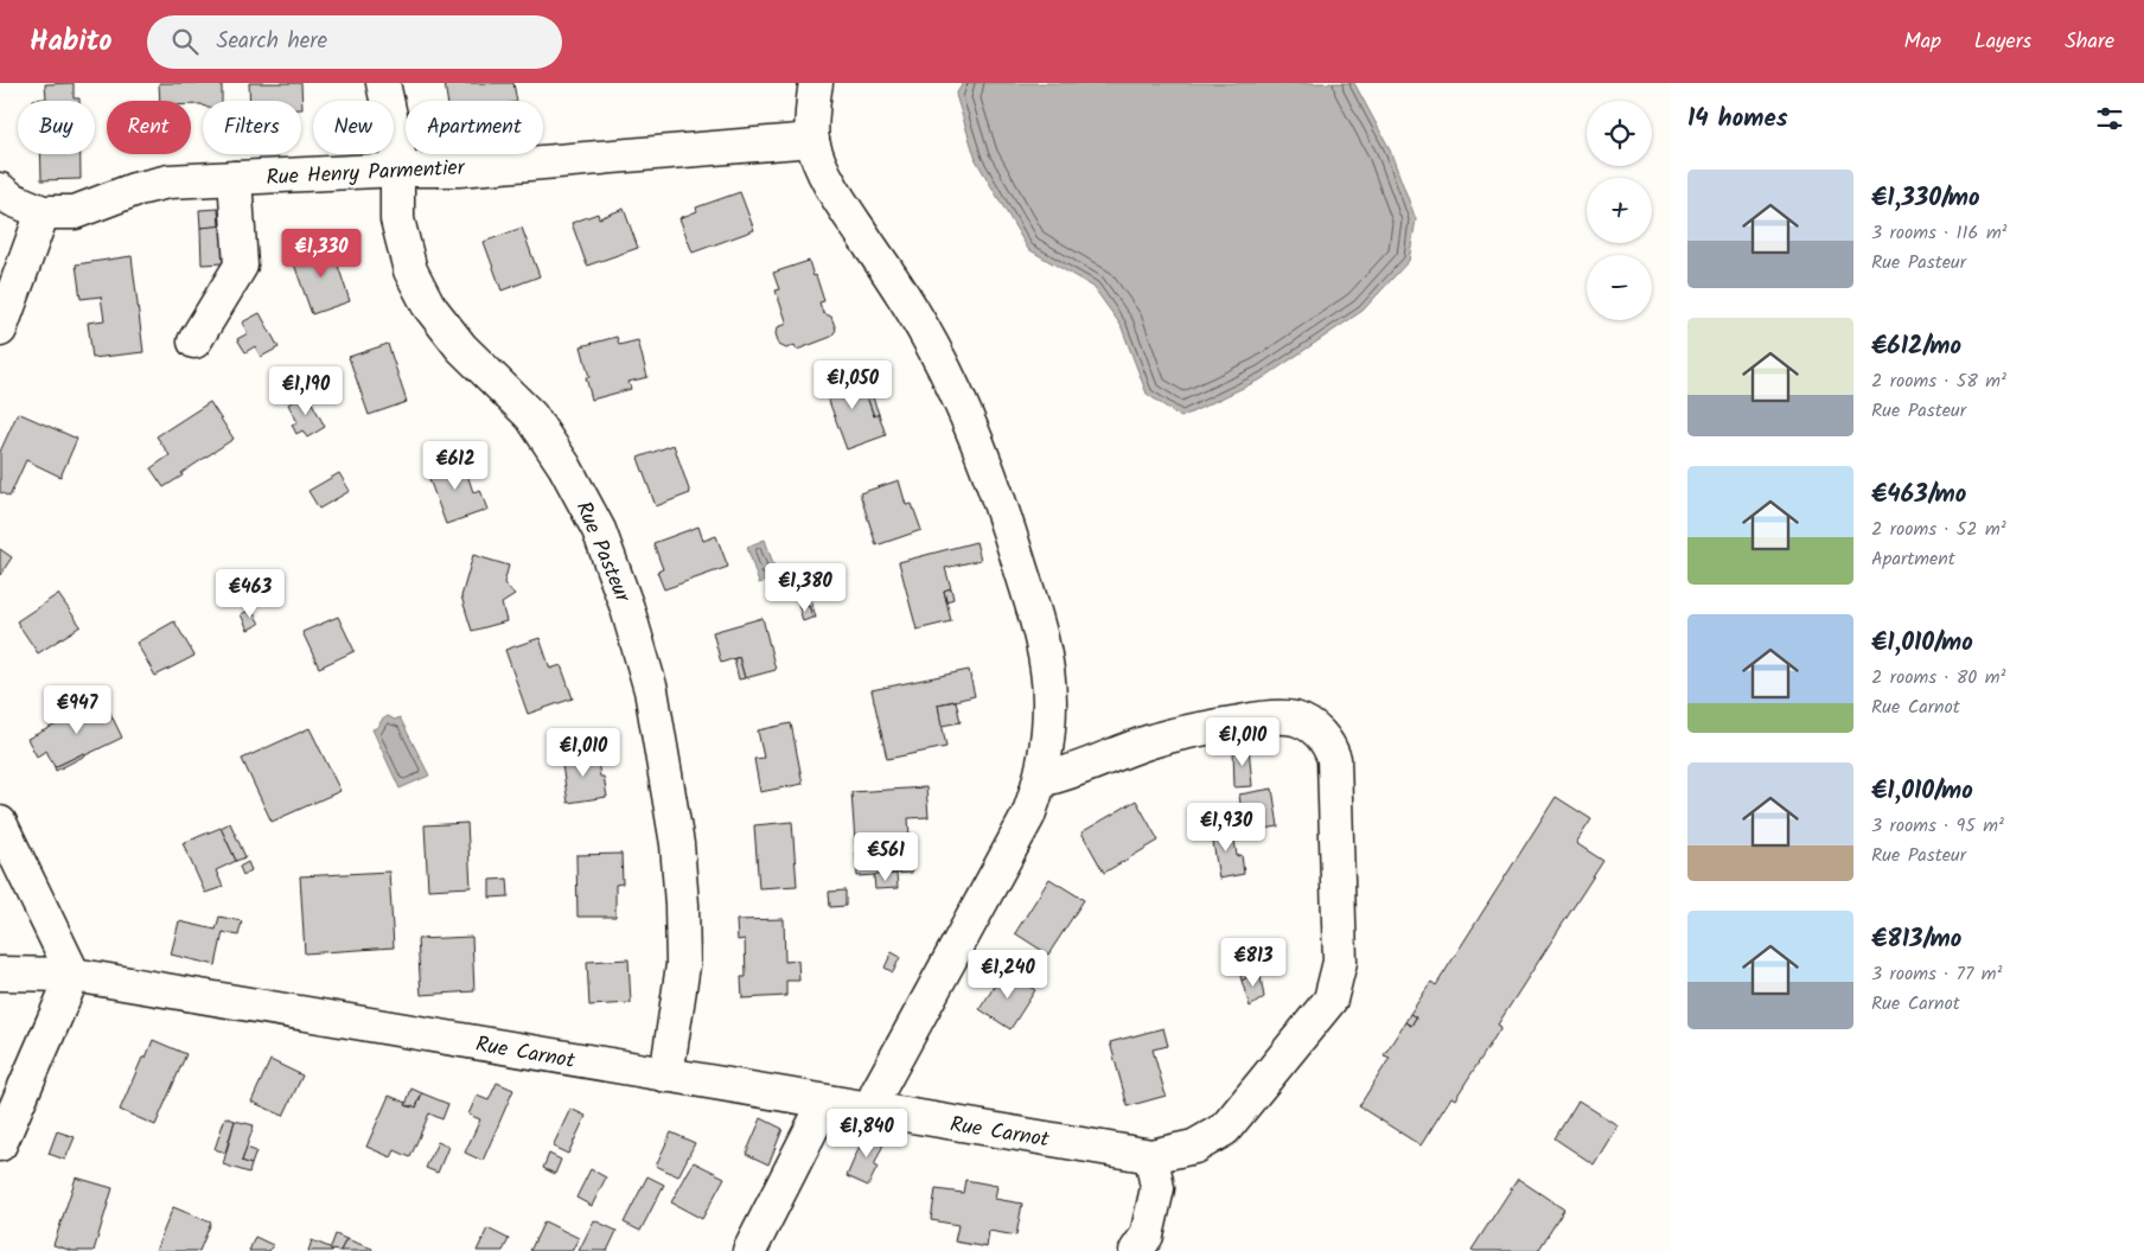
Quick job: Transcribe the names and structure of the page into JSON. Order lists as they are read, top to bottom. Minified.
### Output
{"streets":{"street":["Rue Henry Parmentier","Rue Pasteur","Rue Carnot"]},"crossings":[["Rue Henry Parmentier","Rue Pasteur"],["Rue Pasteur","Rue Carnot"]],"page":{"header":"Habito","search":"Search here","nav":["Map","Layers","Share"],"heading":"14 homes","map_buttons":["+","−"],"chip":["Buy","Rent","Filters","New","Apartment"],"list":[{"name":"€1,330/mo","note":"3 rooms · 116 m² · Rue Pasteur"},{"name":"€612/mo","note":"2 rooms · 58 m² · Rue Pasteur"},{"name":"€463/mo","note":"2 rooms · 52 m² · Apartment"},{"name":"€1,010/mo","note":"2 rooms · 80 m² · Rue Carnot"},{"name":"€1,010/mo","note":"3 rooms · 95 m² · Rue Pasteur"},{"name":"€813/mo","note":"3 rooms · 77 m² · Rue Carnot"}],"price":["€1,330","€1,050","€1,190","€612","€1,380","€463","€947","€1,010","€1,010","€1,930","€561","€813","€1,240","€1,840"]}}
